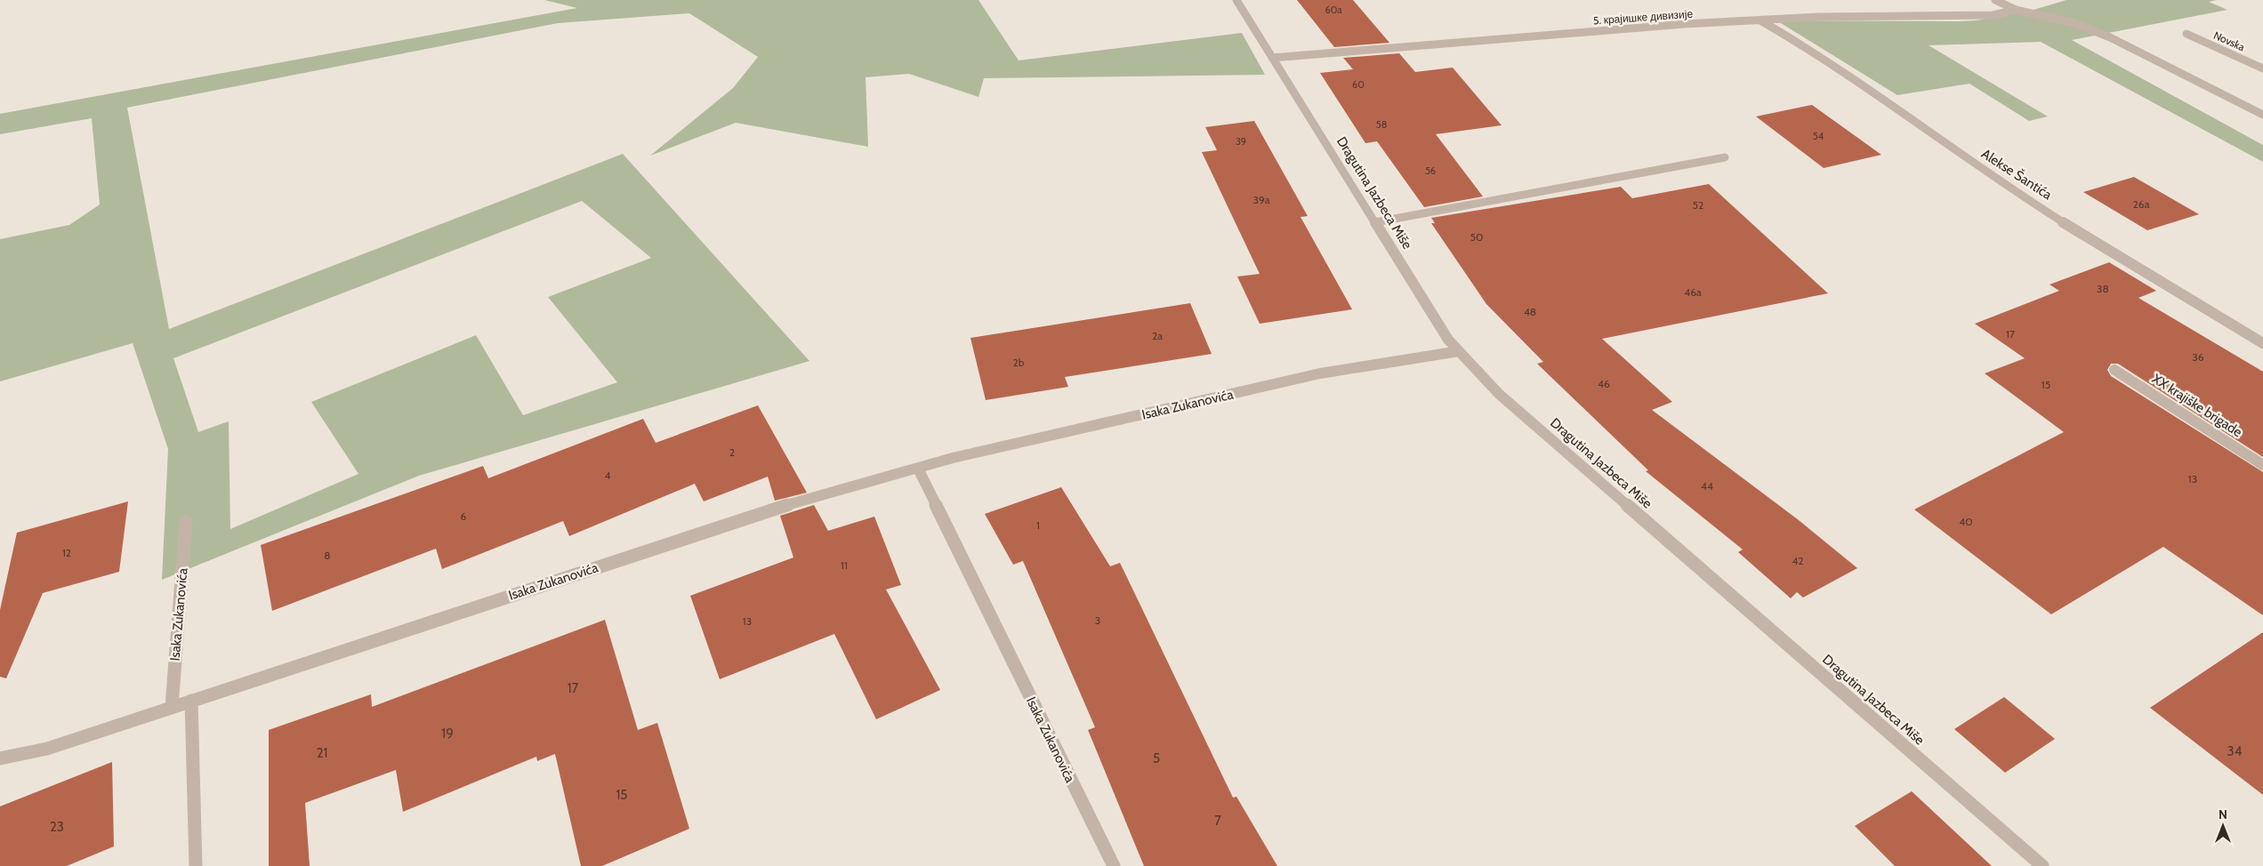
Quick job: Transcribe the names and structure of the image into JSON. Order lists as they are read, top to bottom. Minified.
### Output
{"streets":{"street":["5. крајишке дивизије","Novska","Alekse Šantića","Dragutina Jazbeca Miše","Isaka Zukanovića","XX krajiške brigade"]},"crossings":[["5. крајишке дивизије","Alekse Šantića"],["5. крајишке дивизије","Dragutina Jazbeca Miše"],["Dragutina Jazbeca Miše","Isaka Zukanovića"]],"house_numbers":["60a","60","58","54","39","56","39a","26a","52","50","38","46a","48","17","2a","36","2b","46","15","2","4","13","44","6","40","1","12","8","42","11","3","13","17","19","34","21","5","15","7","23"],"north":"top"}
